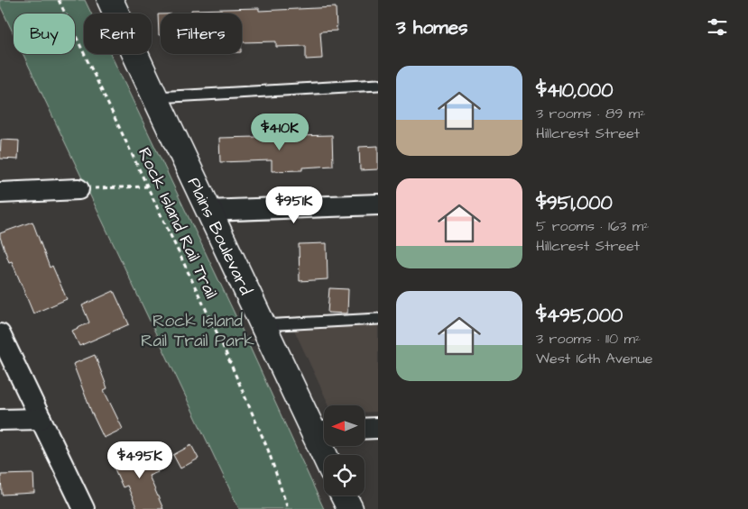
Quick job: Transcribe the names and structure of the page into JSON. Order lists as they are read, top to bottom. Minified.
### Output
{"streets":{"main road":["Plains Boulevard"],"path":["Rock Island Rail Trail"]},"parks":["Rock Island Rail Trail Park"],"north":"left","page":{"heading":"3 homes","chip":["Buy","Rent","Filters"],"list":[{"name":"$410,000","note":"3 rooms · 89 m² · Hillcrest Street"},{"name":"$951,000","note":"5 rooms · 163 m² · Hillcrest Street"},{"name":"$495,000","note":"3 rooms · 110 m² · West 16th Avenue"}],"price":["$410K","$951K","$495K"]}}
